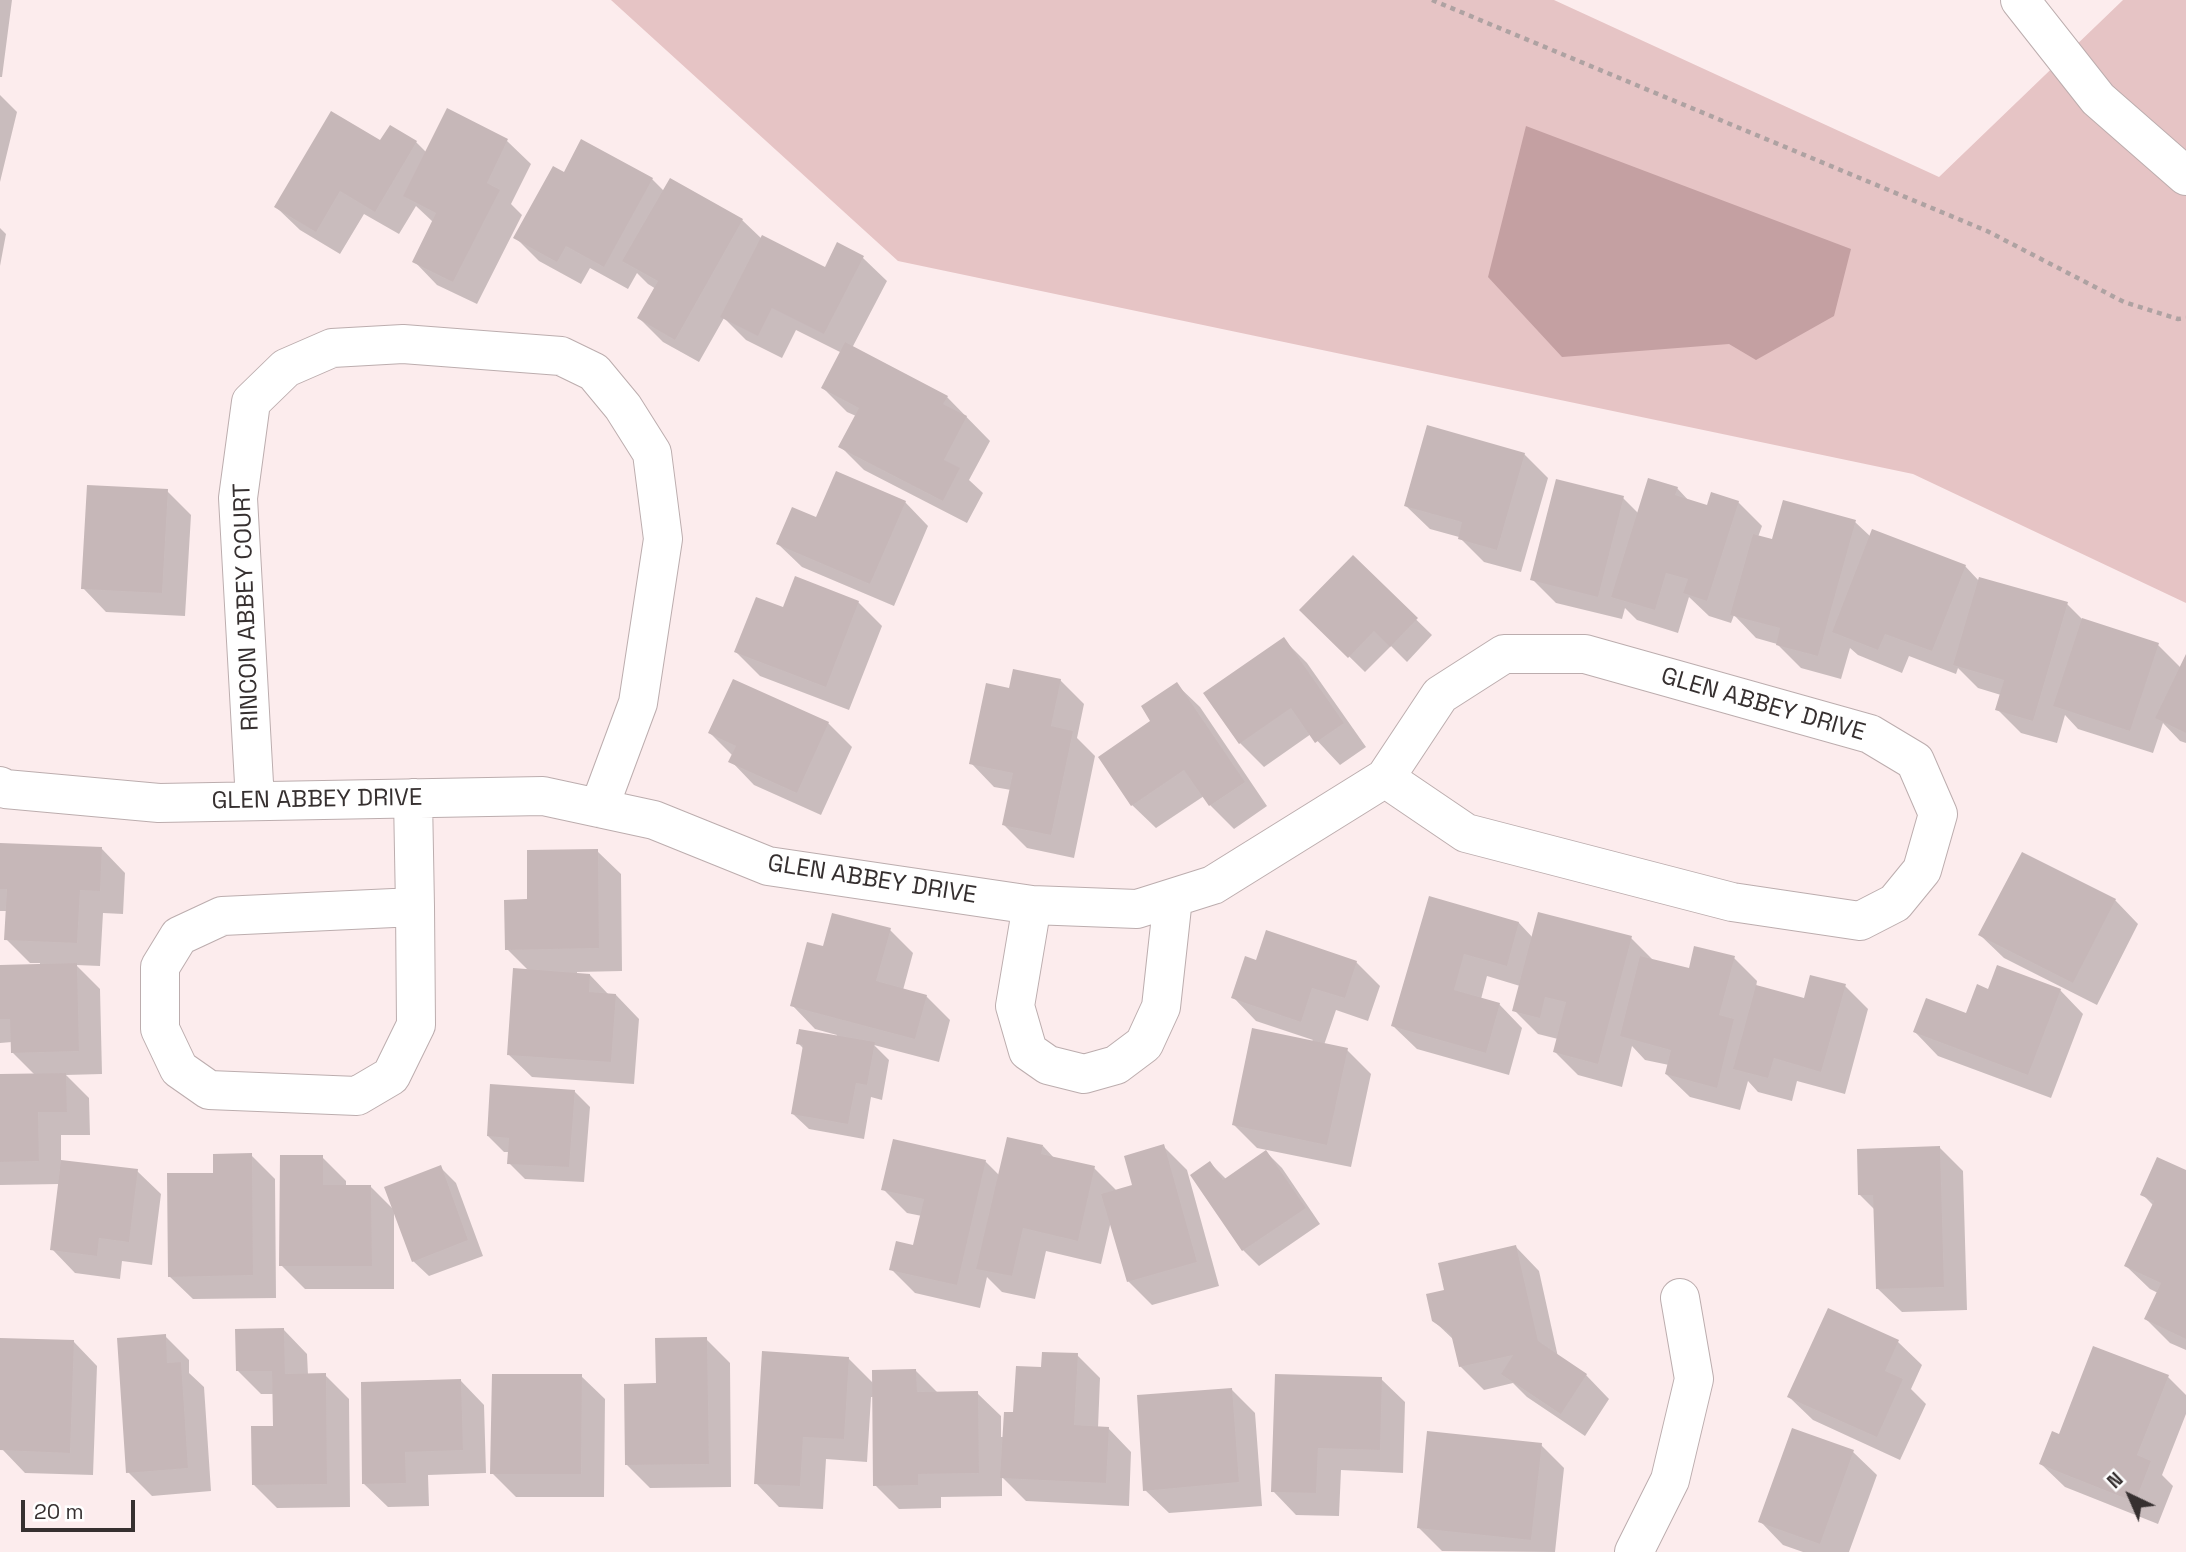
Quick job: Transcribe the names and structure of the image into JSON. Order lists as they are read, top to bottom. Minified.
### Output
{"streets":{"street":["RINCON ABBEY COURT","GLEN ABBEY DRIVE"]},"crossings":[["RINCON ABBEY COURT","GLEN ABBEY DRIVE"]],"scale_bar":"20 m","north":"top left"}
